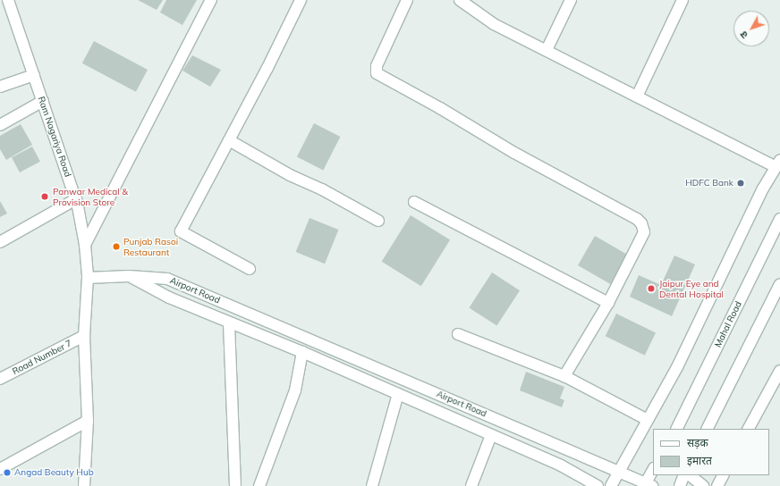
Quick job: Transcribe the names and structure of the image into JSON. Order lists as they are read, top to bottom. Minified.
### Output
{"streets":{"street":["Ram Nagariya Road","Airport Road","Mahal Road","Road Number 7"]},"crossings":[["Ram Nagariya Road","Road Number 7"]],"places":["HDFC Bank","Panwar Medical & Provision Store","Punjab Rasoi Restaurant","Jaipur Eye and Dental Hospital","Angad Beauty Hub"],"legend":["सड़क","इमारत"],"north":"bottom left"}
